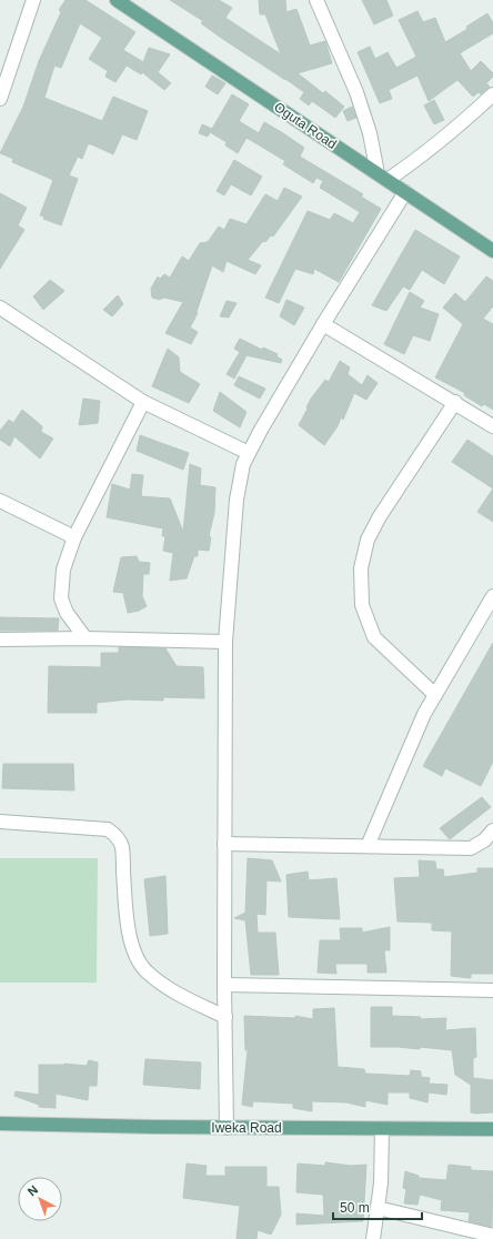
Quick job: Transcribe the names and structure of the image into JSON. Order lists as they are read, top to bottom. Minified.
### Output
{"streets":{"main road":["Oguta Road","Iweka Road"]},"scale_bar":"50 m","north":"top left"}
